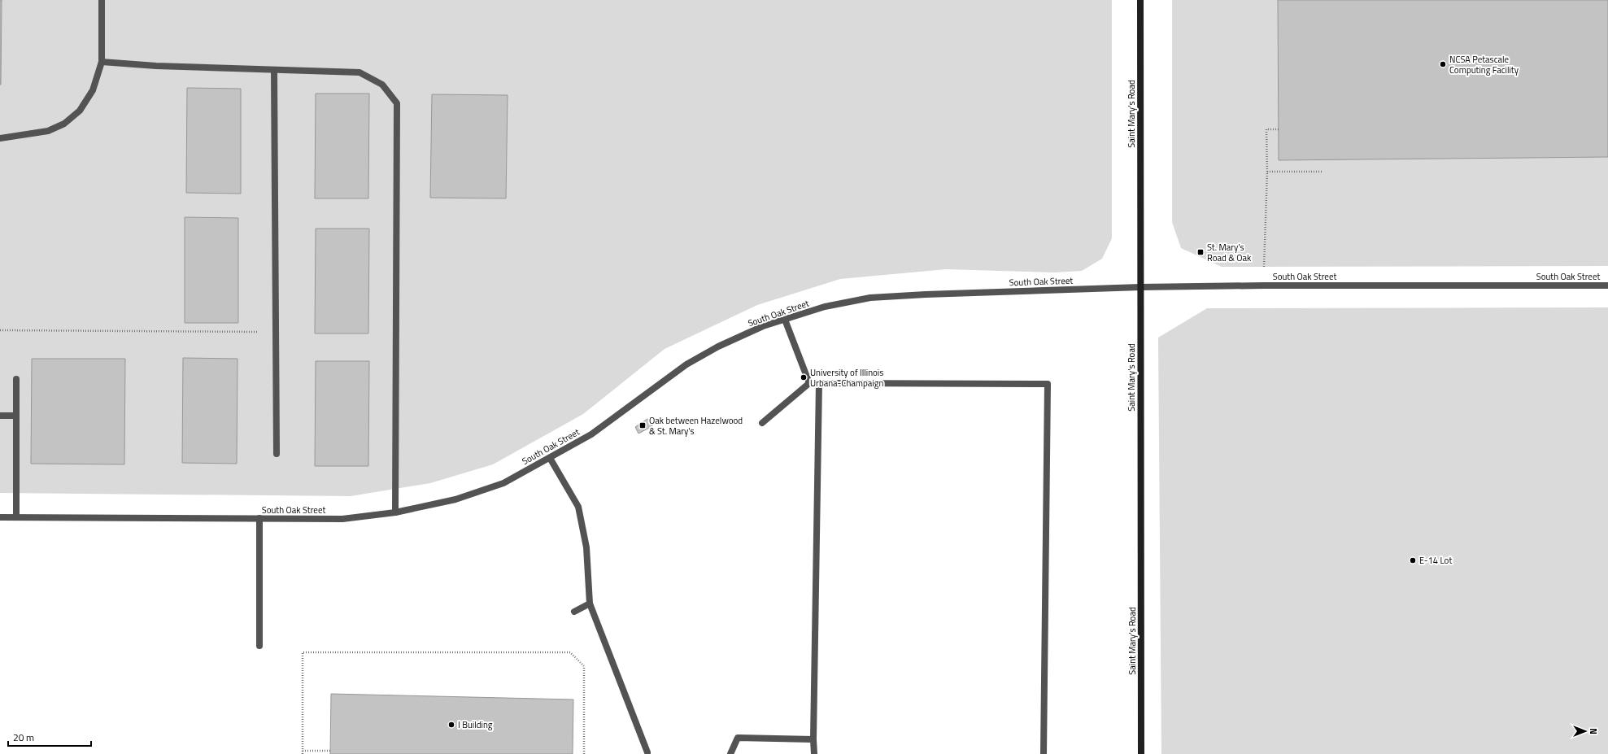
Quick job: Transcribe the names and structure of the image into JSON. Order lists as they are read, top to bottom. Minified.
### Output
{"streets":{"main road":["Saint Mary's Road"],"street":["South Oak Street"]},"crossings":[["Saint Mary's Road","South Oak Street"]],"places":{"other":["NCSA Petascale Computing Facility","University of Illinois Urbana-Champaign","E-14 Lot","I Building"],"transit":["St. Mary's Road & Oak","Oak between Hazelwood & St. Mary's"]},"scale_bar":"20 m","north":"right"}
